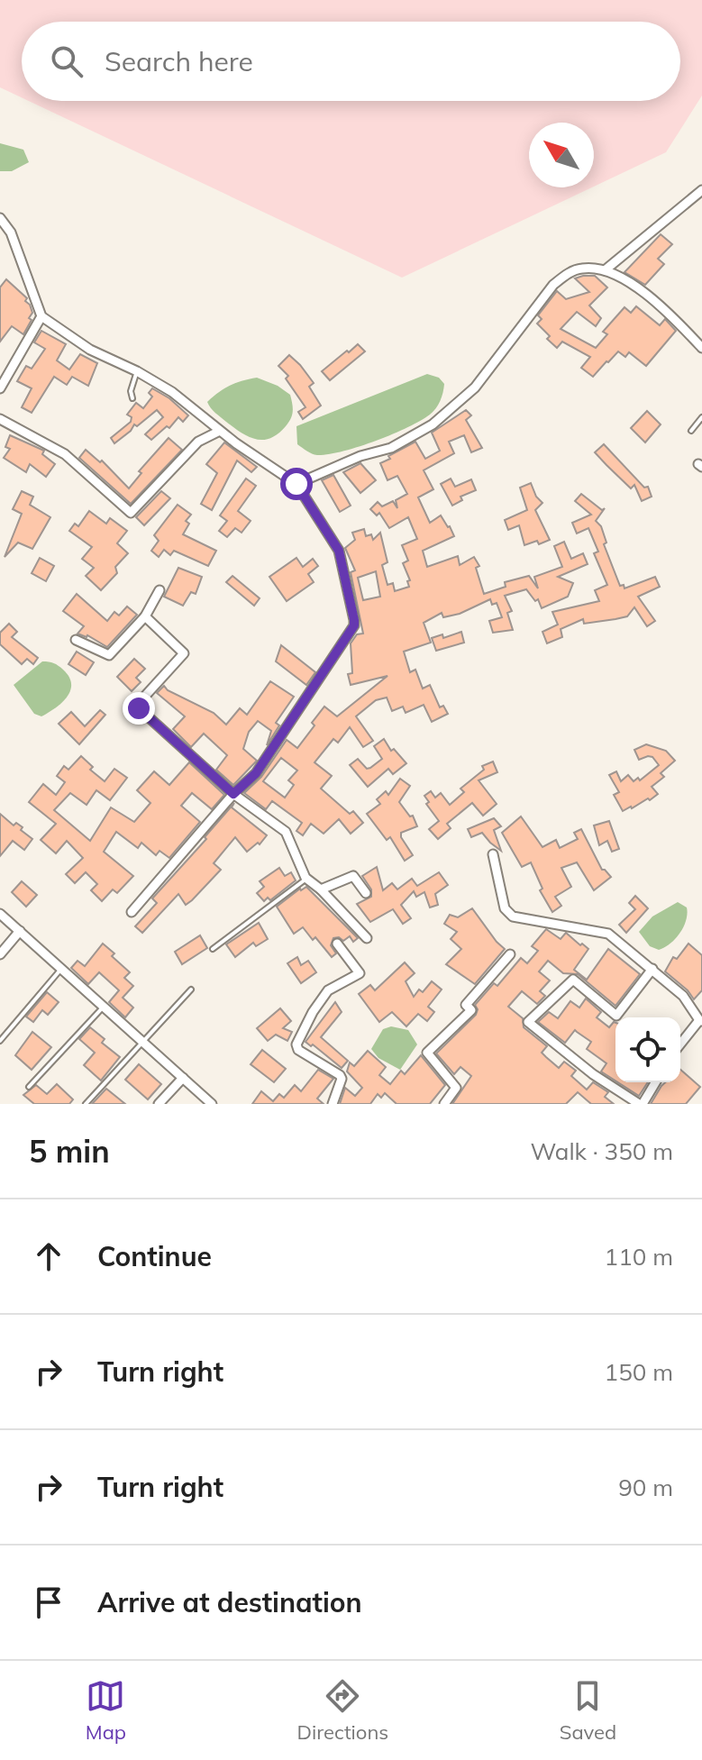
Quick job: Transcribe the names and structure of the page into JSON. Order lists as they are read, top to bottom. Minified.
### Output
{"north":"top left","page":{"search":"Search here","heading":["5 min","Walk · 350 m"],"list":[["Continue","110 m"],["Turn right","150 m"],["Turn right","90 m"],"Arrive at destination"],"nav":["Map","Directions","Saved"]}}
